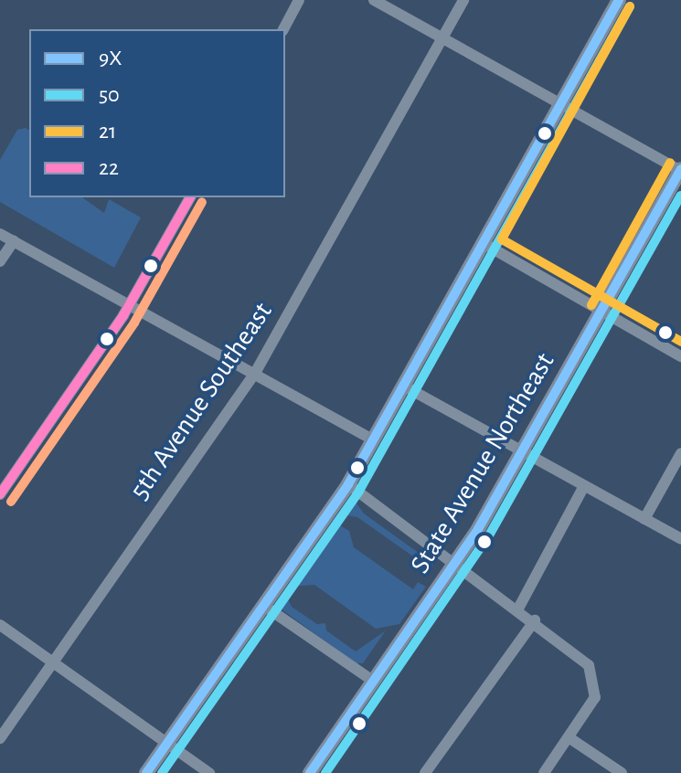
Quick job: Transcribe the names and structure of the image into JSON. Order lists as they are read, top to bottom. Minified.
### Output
{"streets":{"main road":["State Avenue Northeast"],"street":["5th Avenue Southeast"]},"lines":["transit line 9X","transit line 50","transit line 21","transit line 22"],"legend":["9X","50","21","22"]}
